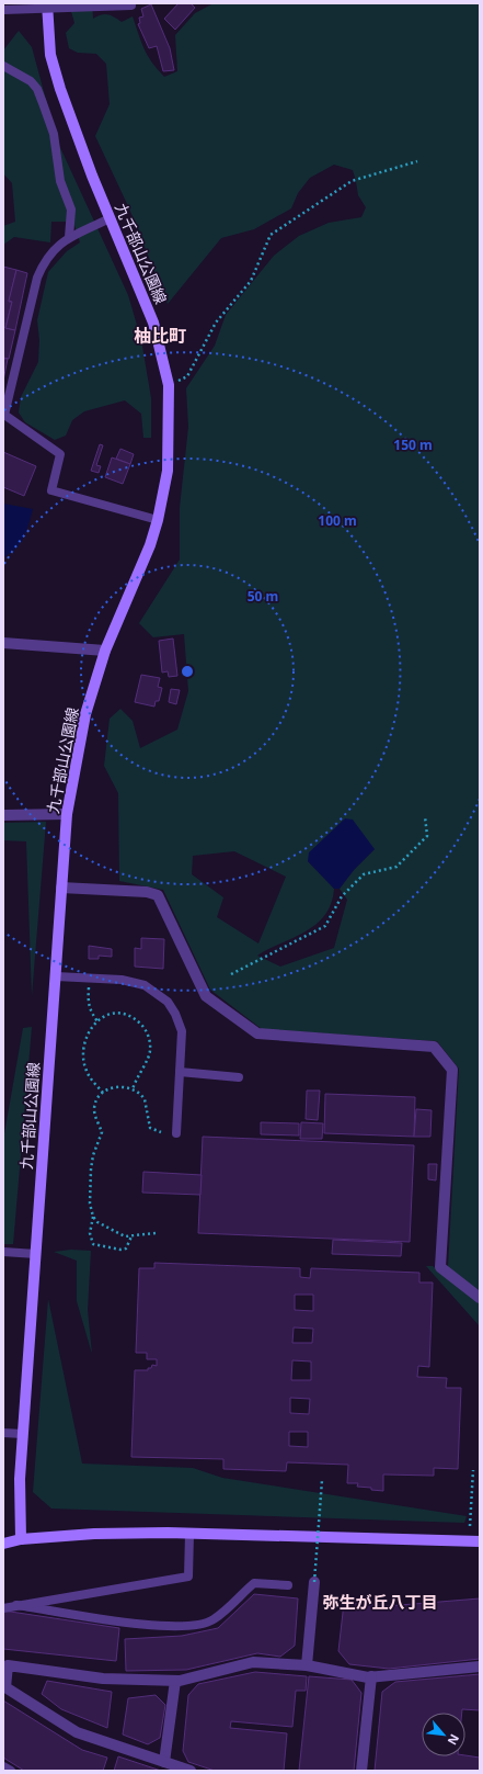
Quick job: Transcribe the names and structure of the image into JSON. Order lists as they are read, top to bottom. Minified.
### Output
{"streets":{"main road":["九千部山公園線"]},"districts":["柚比町","弥生が丘八丁目"],"north":"bottom right","rings":["150 m","100 m","50 m"]}
